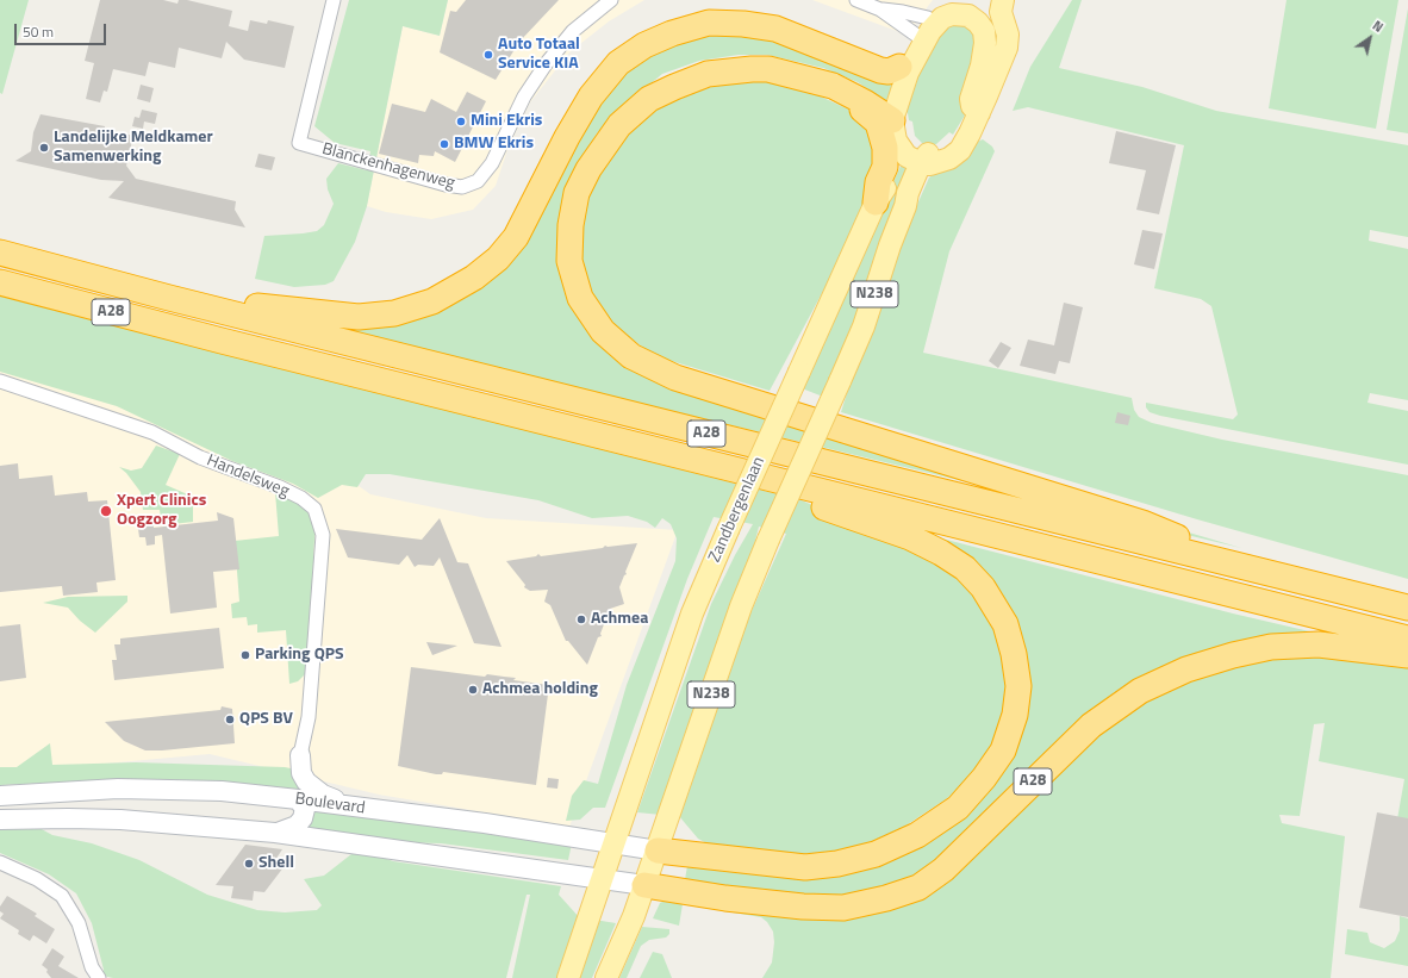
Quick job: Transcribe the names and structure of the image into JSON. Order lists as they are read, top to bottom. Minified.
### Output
{"streets":{"highway":["A28"],"main road":["N238","Zandbergenlaan","Boulevard"],"street":["Blanckenhagenweg","Handelsweg"]},"crossings":[["N238","A28"],["N238","Boulevard"],["A28","Zandbergenlaan"],["A28","Boulevard"],["Zandbergenlaan","Boulevard"]],"places":["Auto Totaal Service KIA","Mini Ekris","BMW Ekris","Landelijke Meldkamer Samenwerking","Xpert Clinics Oogzorg","Achmea","Parking QPS","Achmea holding","QPS BV","Shell"],"scale_bar":"50 m","north":"top right"}
